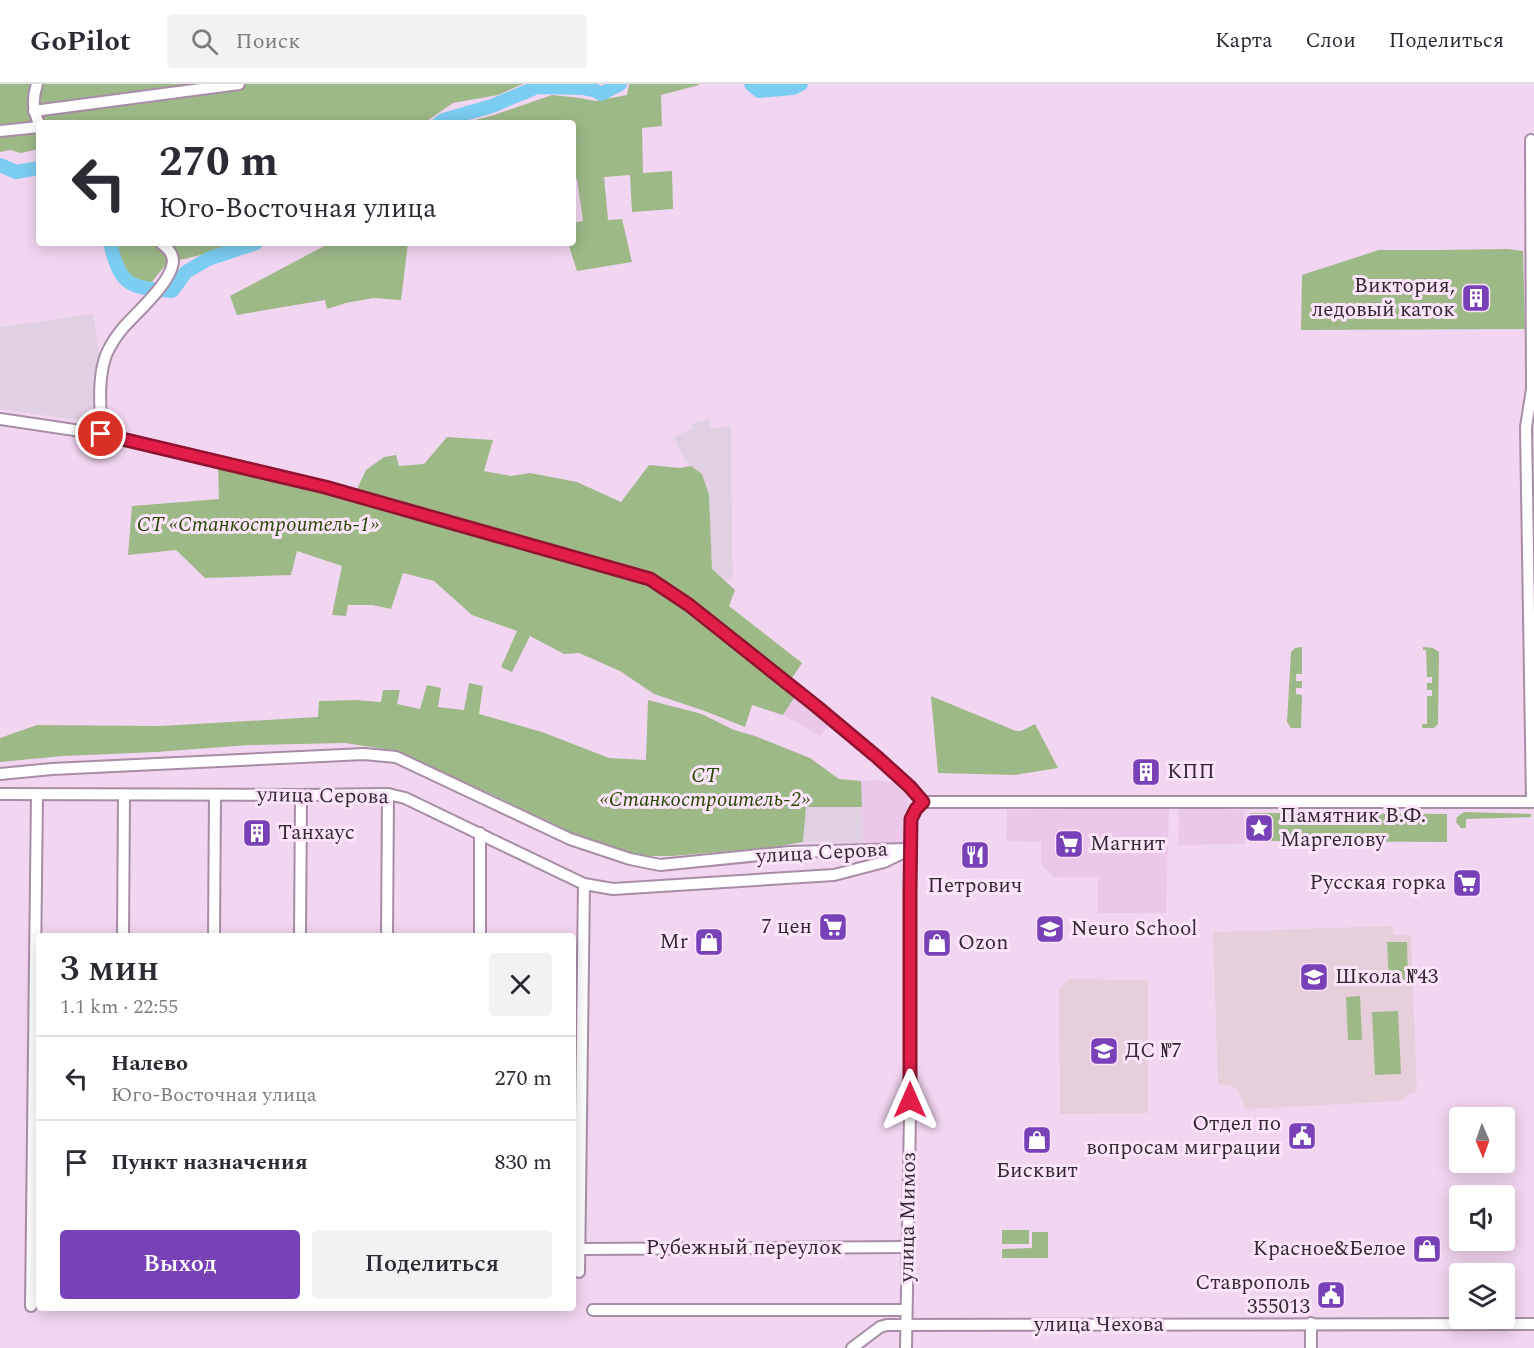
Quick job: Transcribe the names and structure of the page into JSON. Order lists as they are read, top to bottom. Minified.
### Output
{"streets":{"street":["улица Серова","улица Мимоз","Рубежный переулок","улица Чехова"]},"crossings":[["улица Серова","улица Мимоз"],["улица Мимоз","Рубежный переулок"],["улица Мимоз","улица Чехова"]],"parks":["СТ «Станкостроитель-1»","СТ «Станкостроитель-2»"],"places":{"building":["Виктория, ледовый каток","КПП","Танхаус"],"place":["Памятник В.Ф. Маргелову"],"supermarket":["Магнит","Русская горка","7 цен"],"restaurant":["Петрович"],"school or university":["Neuro School","Школа №43","ДС №7"],"shop":["Mr","Ozon","Бисквит","Красное&Белое"],"public building":["Отдел по вопросам миграции","Ставрополь 355013"]},"north":"bottom","page":{"header":"GoPilot","search":"Поиск","nav":["Карта","Слои","Поделиться"],"turn":["270 m","Юго-Восточная улица"],"heading":["3 мин","1.1 km · 22:55"],"list":[{"name":"Налево","note":"Юго-Восточная улица","value":"270 m"},{"name":"Пункт назначения","value":"830 m"}],"buttons":["Выход","Поделиться"]}}
